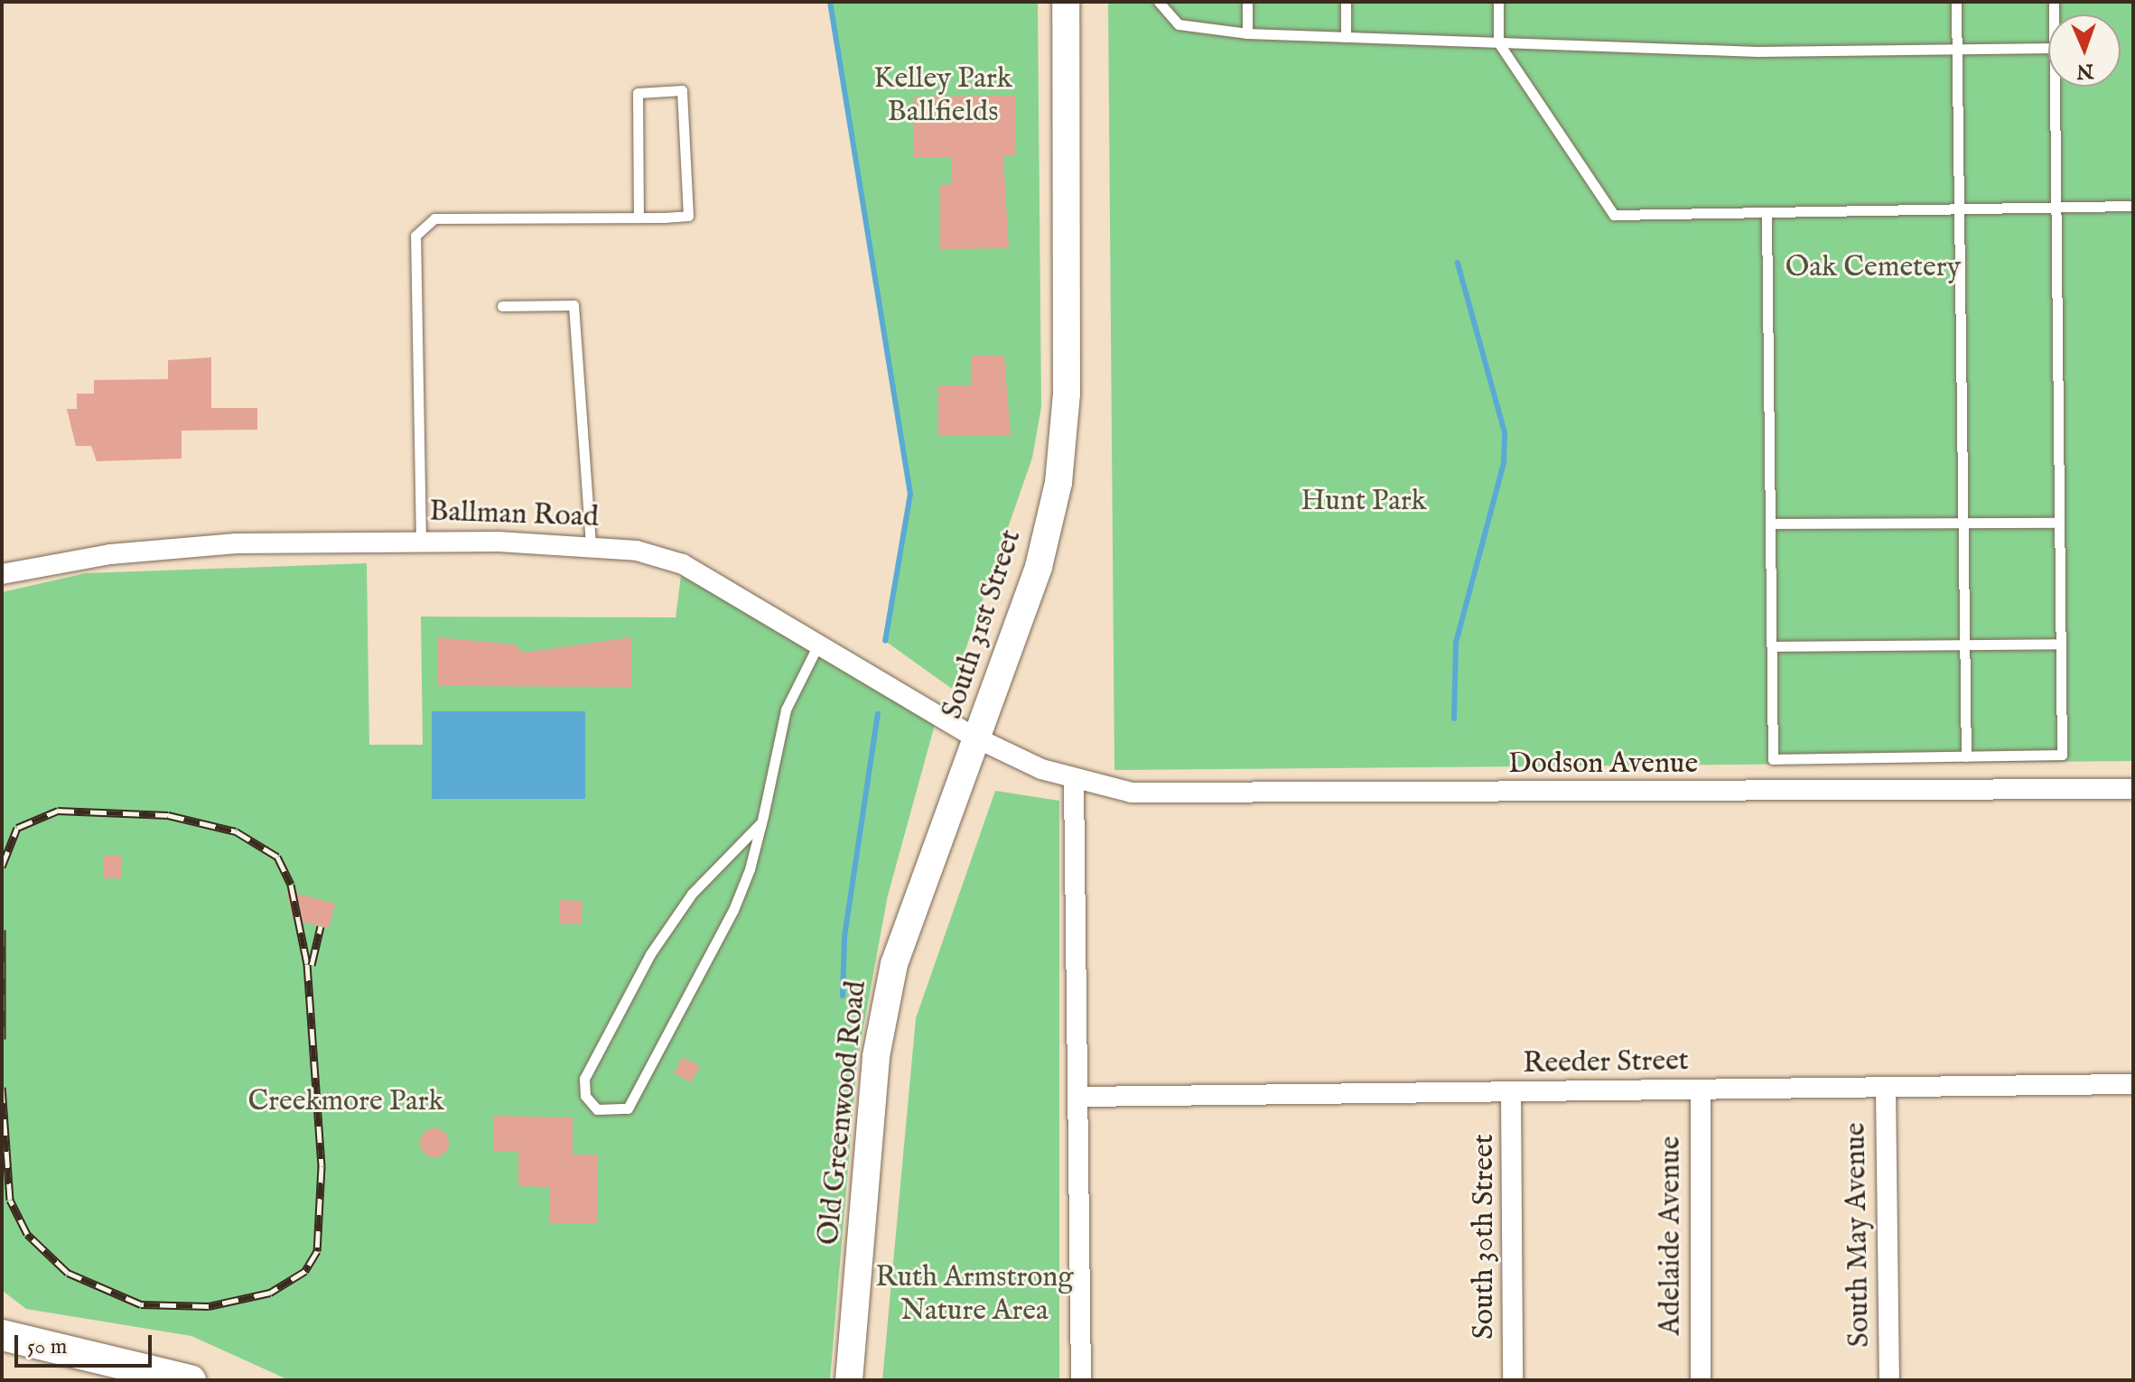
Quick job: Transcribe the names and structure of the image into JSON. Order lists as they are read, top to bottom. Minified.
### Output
{"streets":{"main road":["South 31st Street","Old Greenwood Road"],"street":["Ballman Road","Dodson Avenue","Reeder Street","South May Avenue","Adelaide Avenue","South 30th Street"]},"crossings":[["Ballman Road","South 31st Street"],["Ballman Road","Old Greenwood Road"],["South 31st Street","Dodson Avenue"],["South 31st Street","Old Greenwood Road"],["Reeder Street","South May Avenue"],["Reeder Street","Adelaide Avenue"],["Reeder Street","South 30th Street"]],"parks":["Kelley Park Ballfields","Oak Cemetery","Hunt Park","Creekmore Park","Ruth Armstrong Nature Area"],"scale_bar":"50 m","north":"bottom"}
